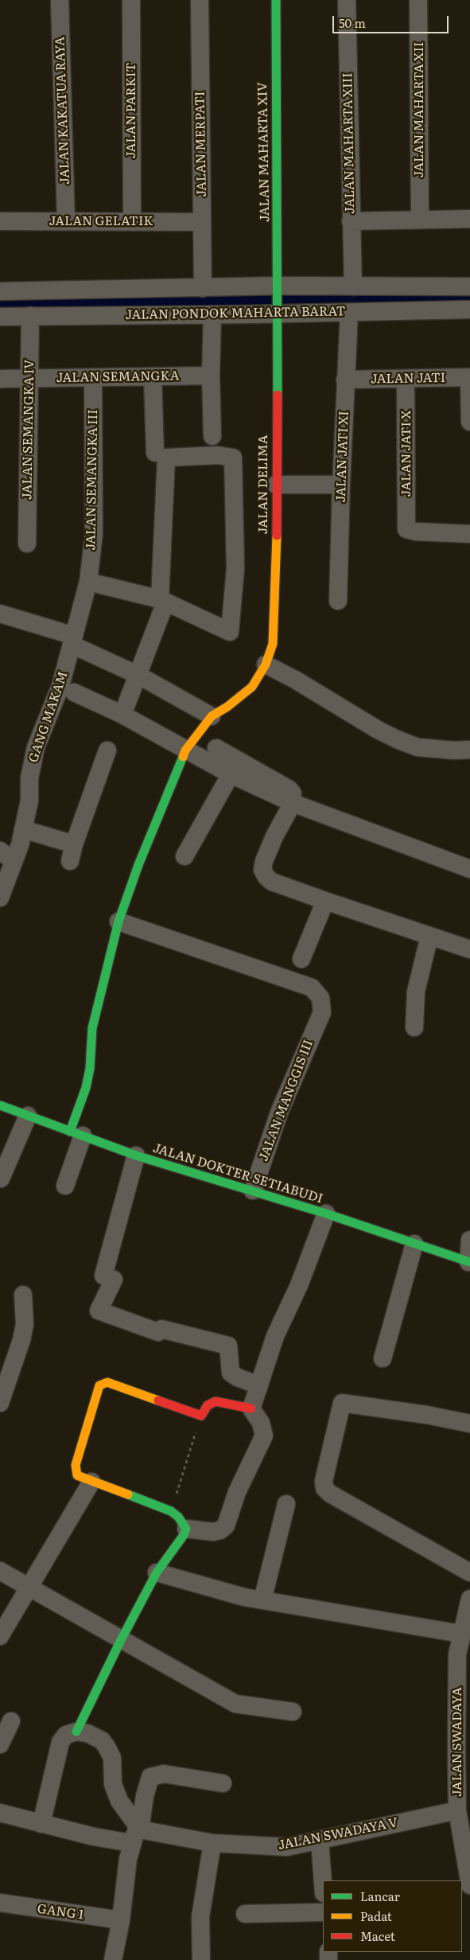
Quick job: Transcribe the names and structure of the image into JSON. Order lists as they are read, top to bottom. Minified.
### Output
{"streets":{"street":["JALAN MAHARTA XII","JALAN KAKATUA RAYA","JALAN PARKIT","JALAN MAHARTA XIII","JALAN MERPATI","JALAN MAHARTA XIV","JALAN GELATIK","JALAN PONDOK MAHARTA BARAT","JALAN SEMANGKA","JALAN JATI","JALAN SEMANGKA IV","JALAN JATI X","JALAN JATI XI","JALAN SEMANGKA III","JALAN DELIMA","GANG MAKAM","JALAN MANGGIS III","JALAN DOKTER SETIABUDI","JALAN SWADAYA","JALAN SWADAYA V","GANG 1"]},"crossings":[["JALAN KAKATUA RAYA","JALAN GELATIK"],["JALAN PARKIT","JALAN GELATIK"],["JALAN MAHARTA XIII","JALAN PONDOK MAHARTA BARAT"],["JALAN MERPATI","JALAN GELATIK"],["JALAN MERPATI","JALAN PONDOK MAHARTA BARAT"],["JALAN MAHARTA XIV","JALAN PONDOK MAHARTA BARAT"],["JALAN MAHARTA XIV","JALAN DELIMA"],["JALAN PONDOK MAHARTA BARAT","JALAN SEMANGKA IV"],["JALAN PONDOK MAHARTA BARAT","JALAN JATI XI"],["JALAN PONDOK MAHARTA BARAT","JALAN DELIMA"],["JALAN SEMANGKA","JALAN SEMANGKA IV"],["JALAN SEMANGKA","JALAN SEMANGKA III"],["JALAN JATI","JALAN JATI X"],["JALAN JATI","JALAN JATI XI"],["JALAN SEMANGKA III","GANG MAKAM"],["JALAN MANGGIS III","JALAN DOKTER SETIABUDI"],["JALAN SWADAYA","JALAN SWADAYA V"]],"legend":["Lancar","Padat","Macet"],"scale_bar":"50 m"}
